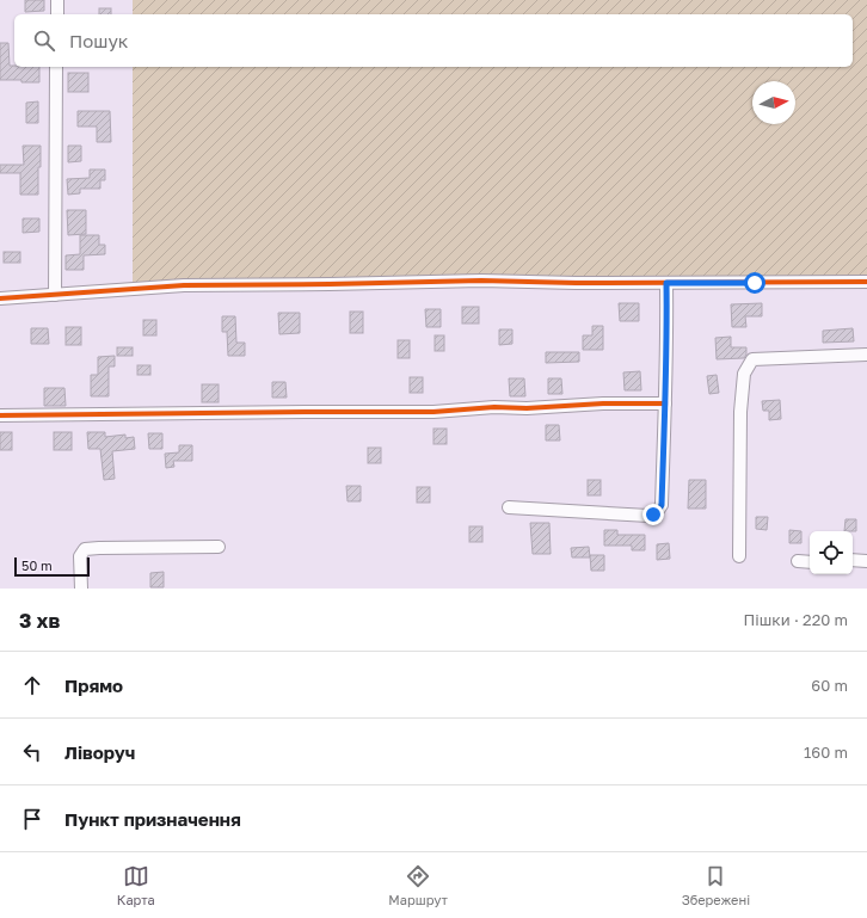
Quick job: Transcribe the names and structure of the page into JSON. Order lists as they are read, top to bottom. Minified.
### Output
{"scale_bar":"50 m","north":"right","page":{"search":"Пошук","scale":"50 m","heading":["3 хв","Пішки · 220 m"],"list":[["Прямо","60 m"],["Ліворуч","160 m"],"Пункт призначення"],"nav":["Карта","Маршрут","Збережені"]}}
